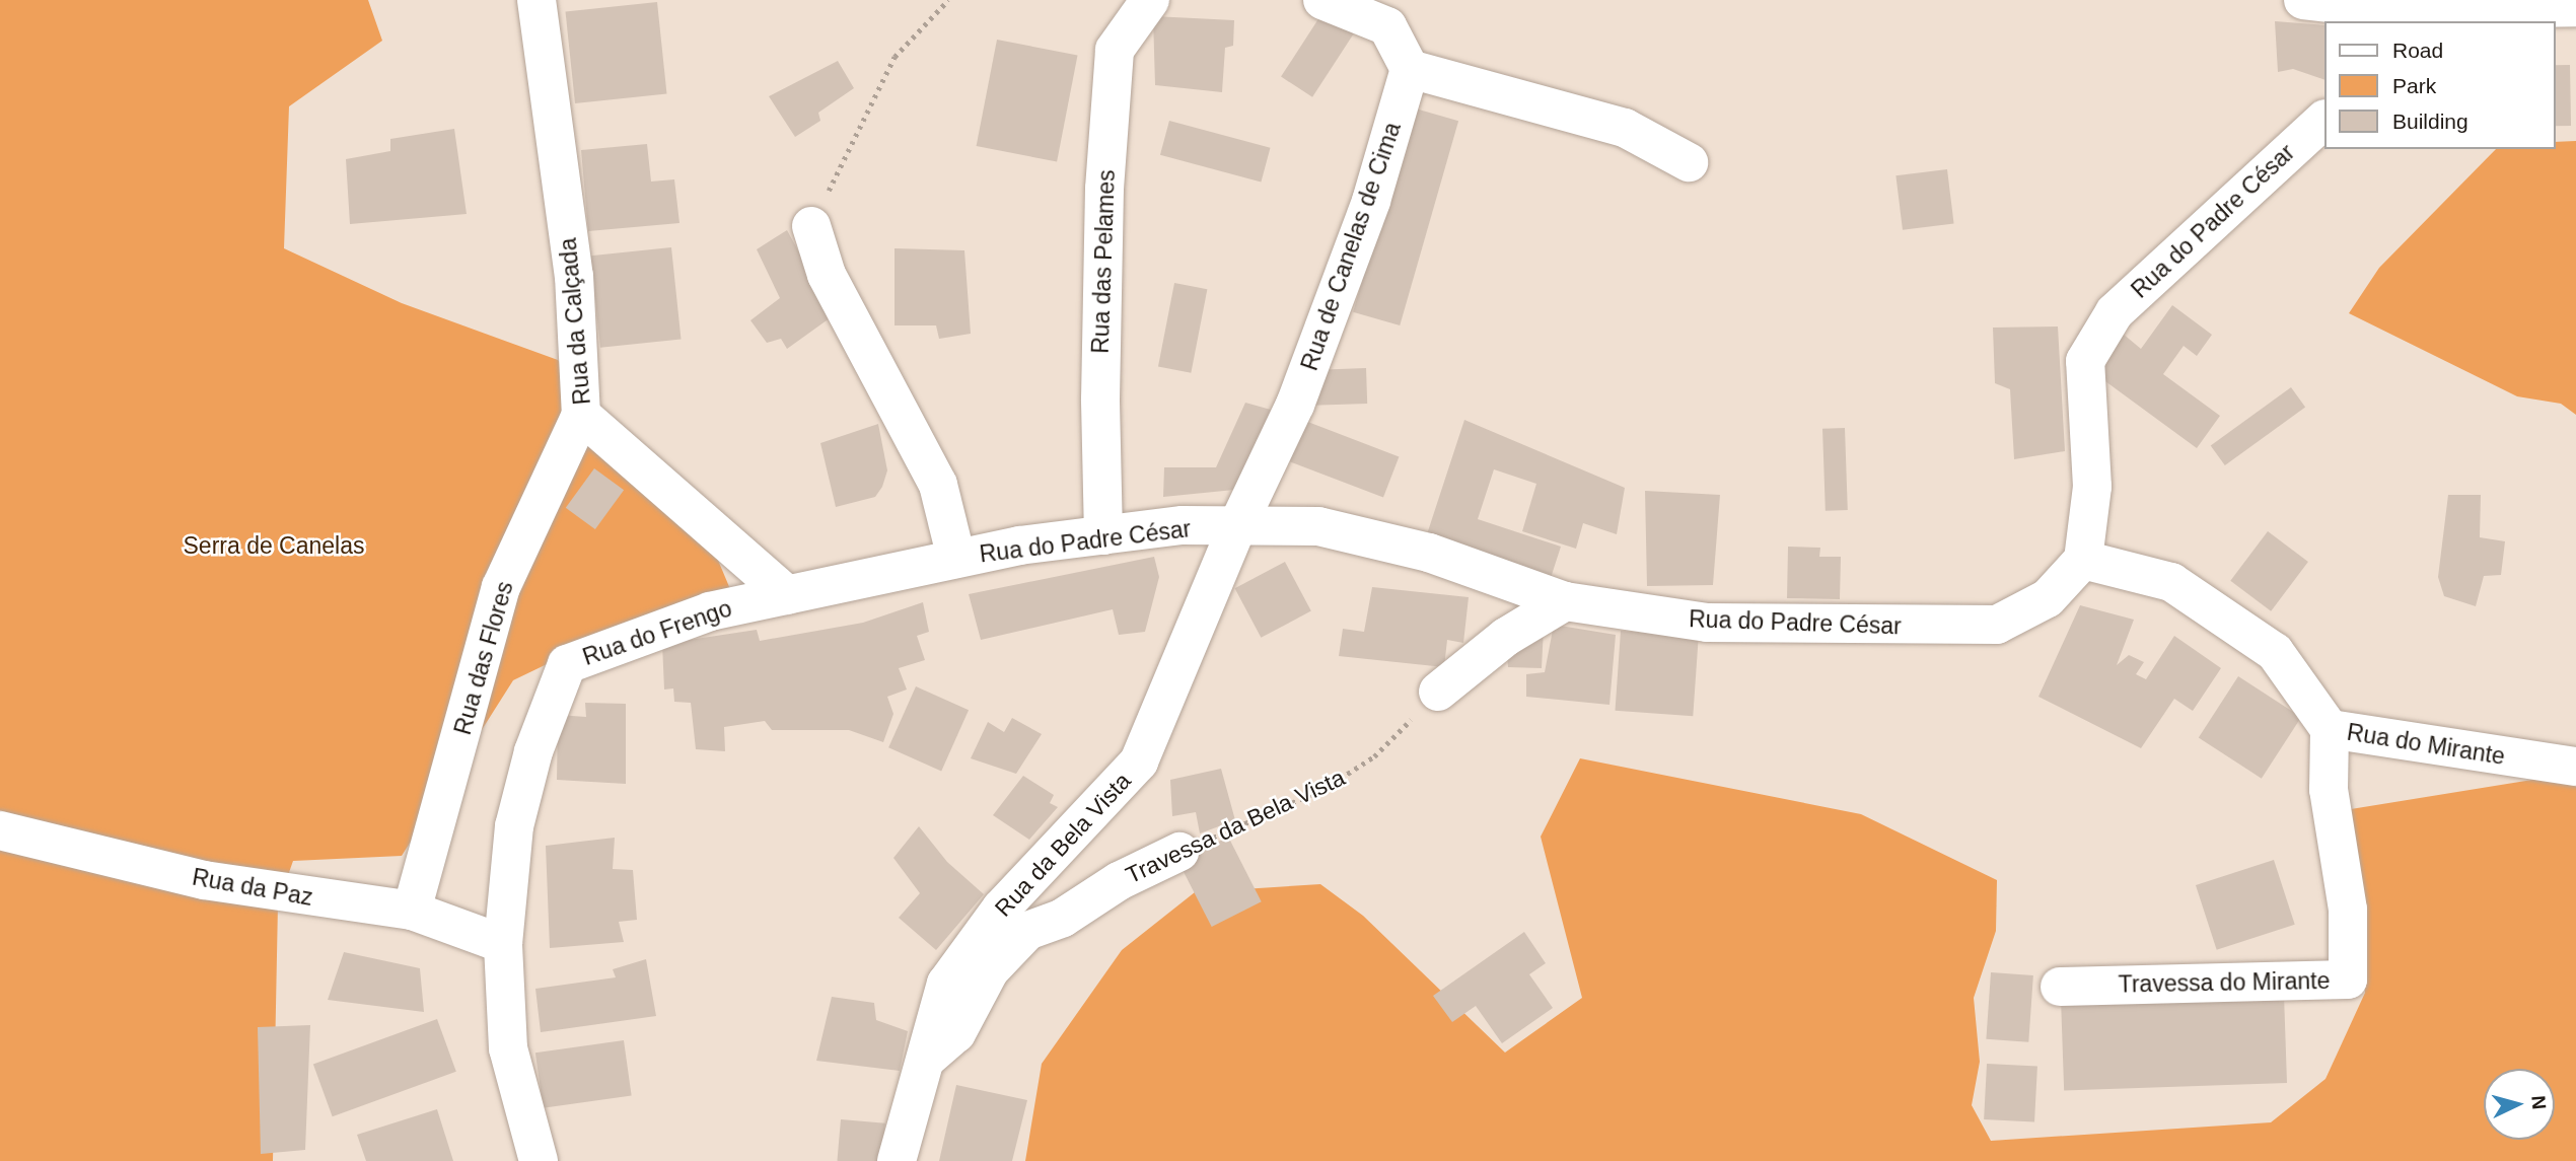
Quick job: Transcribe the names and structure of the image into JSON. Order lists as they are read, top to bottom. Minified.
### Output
{"streets":{"street":["Rua do Padre César","Rua de Canelas de Cima","Rua das Pelames","Rua da Calçada","Rua do Frengo","Rua das Flores","Rua do Mirante","Travessa da Bela Vista","Rua da Bela Vista","Rua da Paz","Travessa do Mirante"]},"crossings":[["Rua do Padre César","Rua de Canelas de Cima"],["Rua do Padre César","Rua das Pelames"],["Rua do Padre César","Rua do Frengo"],["Rua do Padre César","Rua do Mirante"],["Rua do Padre César","Rua da Bela Vista"],["Rua de Canelas de Cima","Rua da Bela Vista"],["Rua da Calçada","Rua do Frengo"],["Rua da Calçada","Rua das Flores"],["Rua do Frengo","Rua da Paz"],["Rua das Flores","Rua da Paz"],["Rua do Mirante","Travessa do Mirante"],["Travessa da Bela Vista","Rua da Bela Vista"]],"parks":["Serra de Canelas"],"legend":["Road","Park","Building"],"north":"right"}
